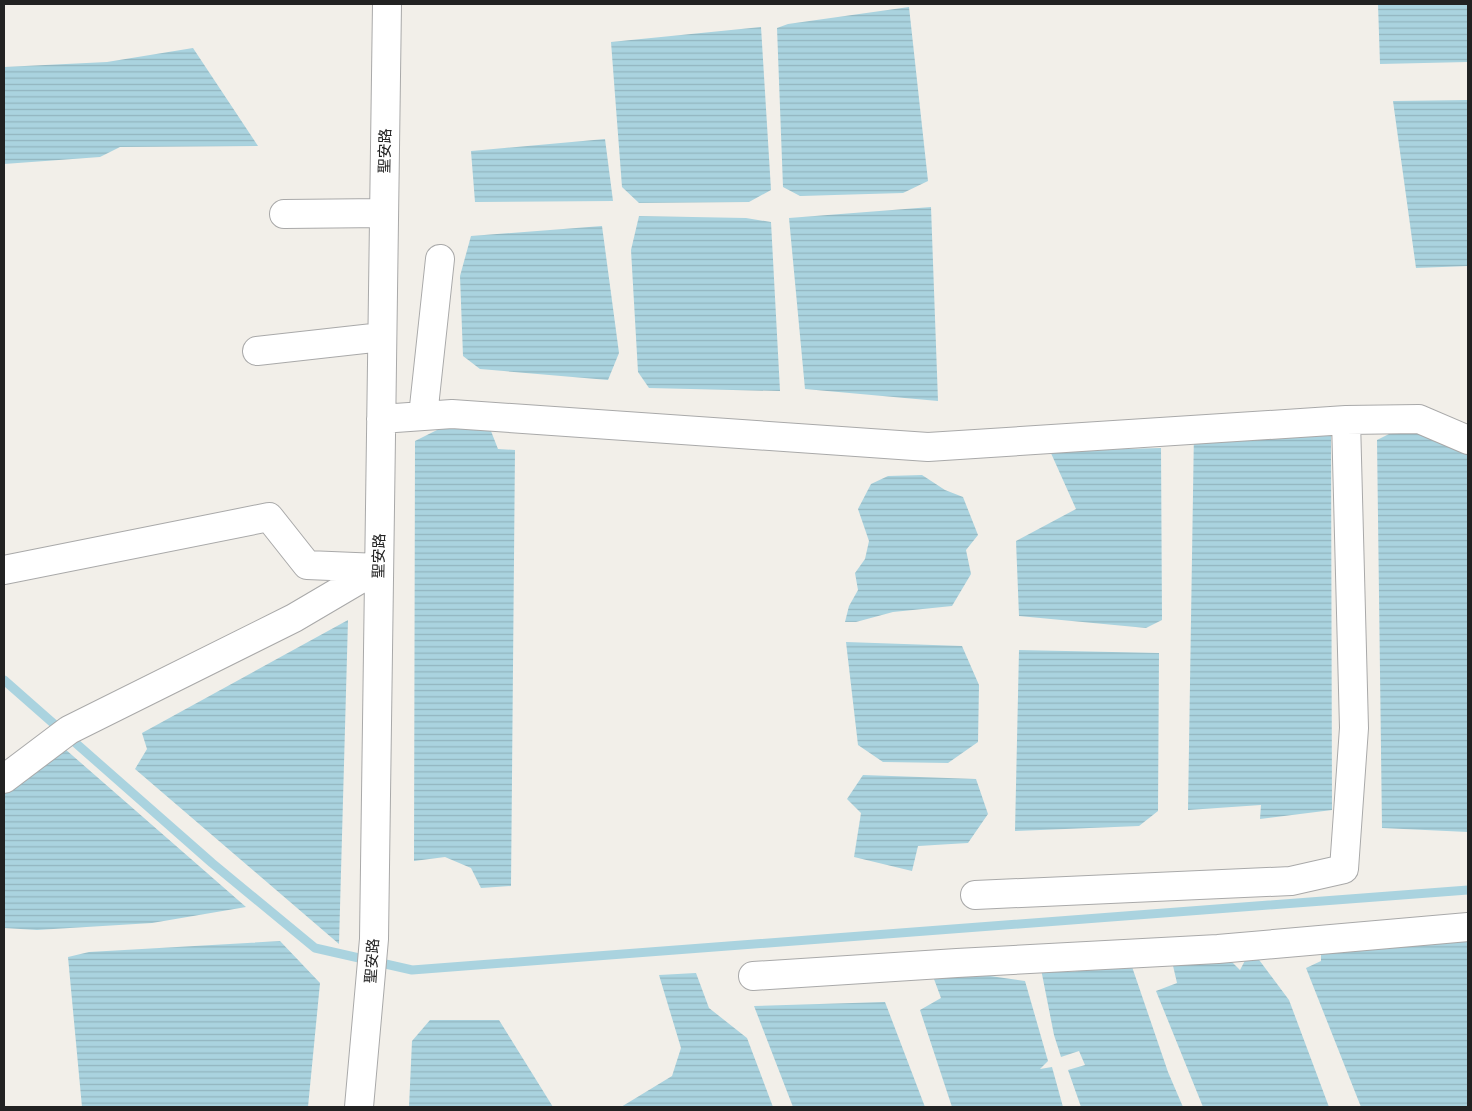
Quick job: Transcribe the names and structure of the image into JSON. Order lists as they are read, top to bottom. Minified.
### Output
{"streets":{"street":["聖安路"]}}
